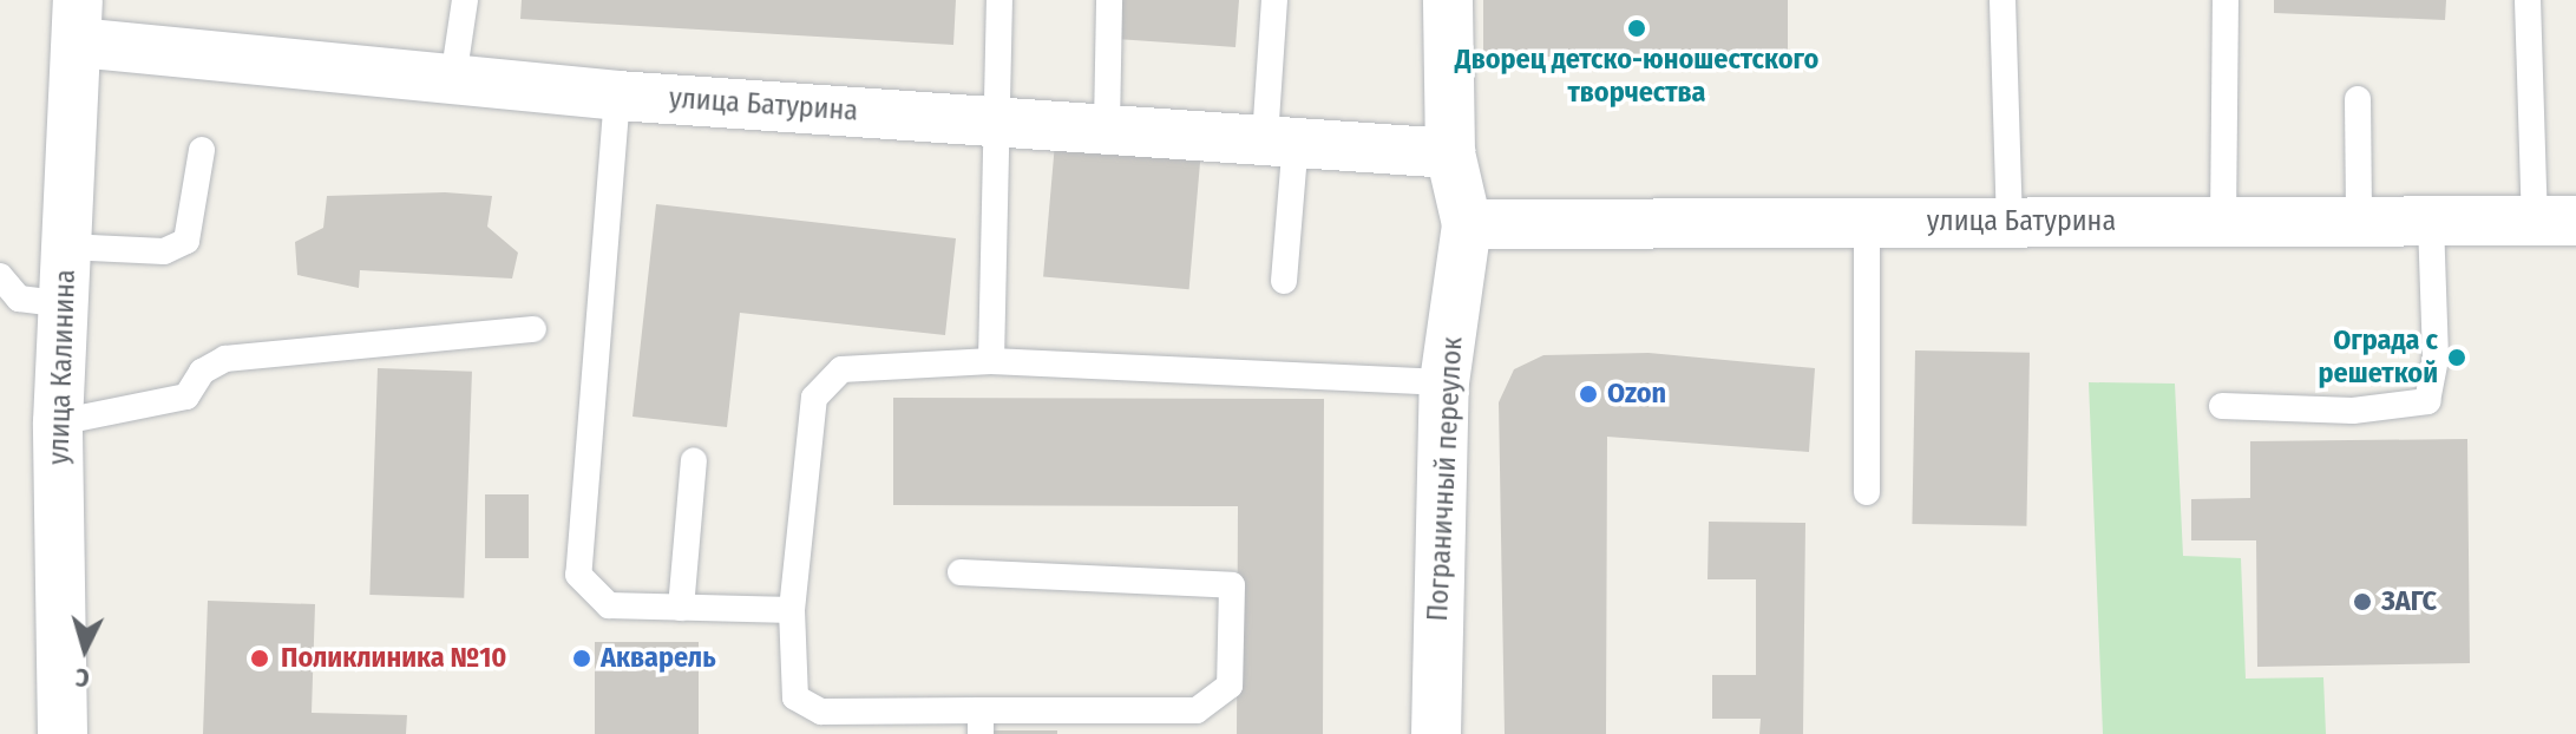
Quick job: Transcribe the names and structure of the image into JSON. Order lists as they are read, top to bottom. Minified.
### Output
{"streets":{"street":["улица Батурина","улица Калинина","Пограничный переулок"]},"crossings":[["улица Батурина","улица Калинина"],["улица Батурина","Пограничный переулок"]],"places":["Дворец детско-юношестского творчества","Ограда с решеткой","Ozon","ЗАГС","Поликлиника №10","Акварель"],"north":"bottom"}
